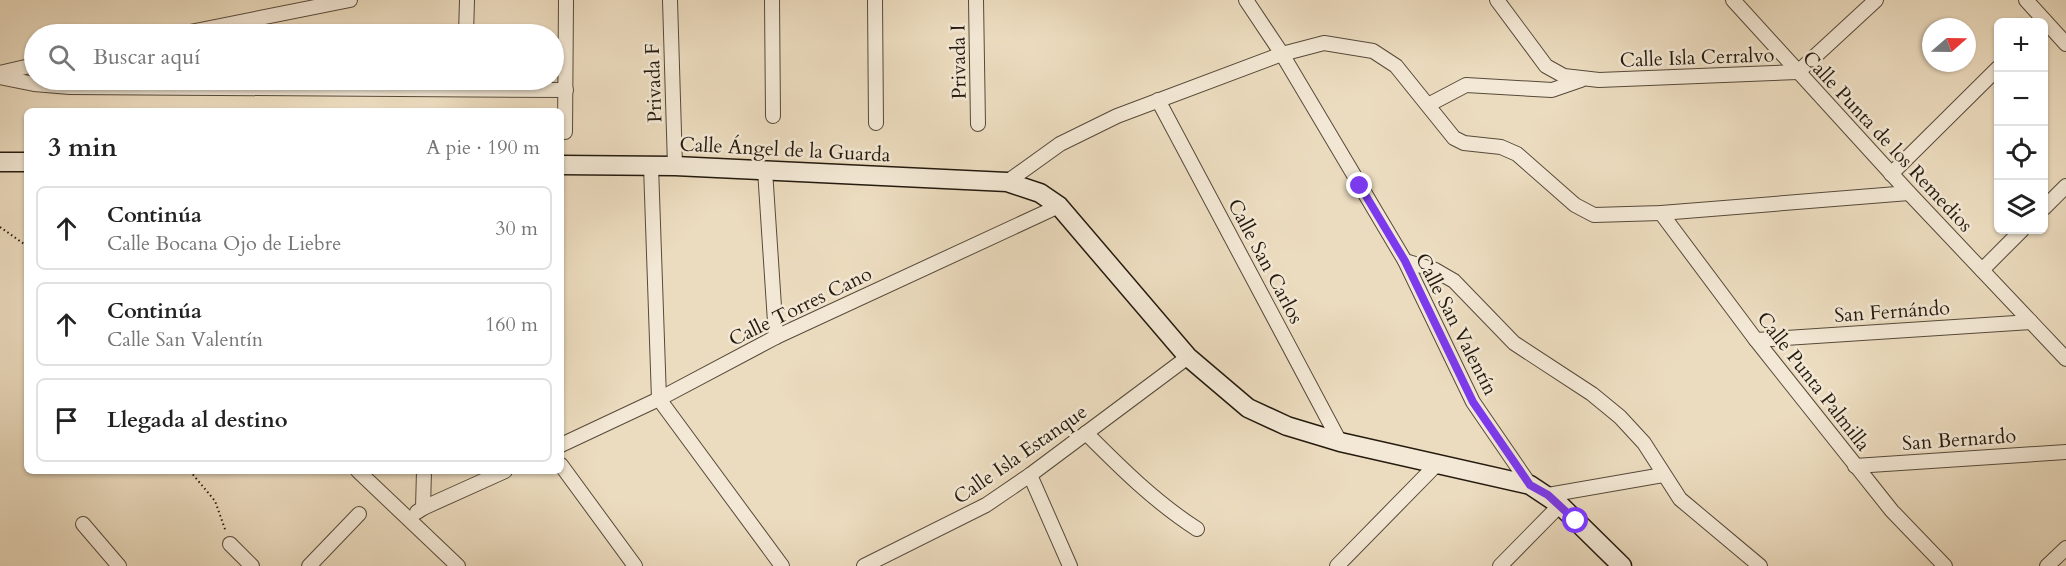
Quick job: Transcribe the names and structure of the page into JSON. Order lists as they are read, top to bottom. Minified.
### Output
{"streets":{"street":["Calle Isla Cerralvo","Privada I","Privada F","Calle Punta de los Remedios","Calle Ángel de la Guarda","Calle San Carlos","Calle Torres Cano","San Fernándo","Calle San Valentín","Calle Punta Palmilla","San Bernardo","Calle Isla Estanque"]},"crossings":[["Calle Isla Cerralvo","Calle Punta de los Remedios"],["Privada F","Calle Ángel de la Guarda"],["Calle Punta de los Remedios","San Fernándo"],["Calle Ángel de la Guarda","Calle San Carlos"],["Calle Ángel de la Guarda","Calle Torres Cano"],["Calle Ángel de la Guarda","Calle San Valentín"],["Calle Ángel de la Guarda","Calle Isla Estanque"],["San Fernándo","Calle Punta Palmilla"],["Calle Punta Palmilla","San Bernardo"]],"north":"right","page":{"map_buttons":["+","−"],"search":"Buscar aquí","heading":["3 min","A pie · 190 m"],"list":[["Continúa","Calle Bocana Ojo de Liebre","30 m"],["Continúa","Calle San Valentín","160 m"],"Llegada al destino"]}}
